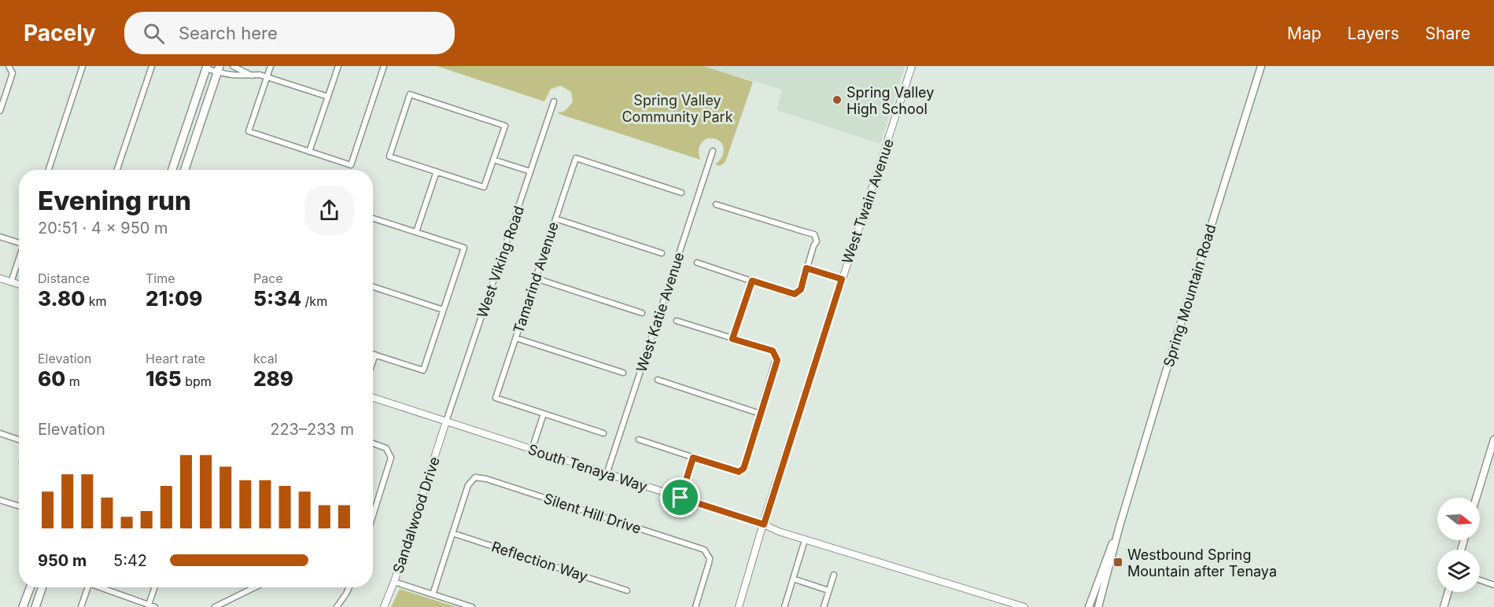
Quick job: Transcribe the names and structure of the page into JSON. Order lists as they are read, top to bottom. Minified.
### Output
{"streets":{"main road":["Spring Mountain Road"],"street":["West Twain Avenue","West Viking Road","Tamarind Avenue","West Katie Avenue","South Tenaya Way","Silent Hill Drive","Sandalwood Drive","Reflection Way"]},"crossings":[["West Twain Avenue","South Tenaya Way"],["West Viking Road","South Tenaya Way"],["West Viking Road","Sandalwood Drive"],["West Katie Avenue","South Tenaya Way"],["South Tenaya Way","Sandalwood Drive"],["Silent Hill Drive","Reflection Way"]],"parks":["Spring Valley Community Park"],"places":{"other":["Spring Valley High School"],"transit":["Westbound Spring Mountain after Tenaya"]},"north":"right","page":{"header":"Pacely","search":"Search here","nav":["Map","Layers","Share"],"heading":["Evening run","20:51 · 4 × 950 m"],"stats":[["Distance","3.80 km"],["Time","21:09"],["Pace","5:34 /km"],["Elevation","60 m"],["Heart rate","165 bpm"],["kcal","289"]],"chart":["Elevation","223–233 m"],"list":[{"name":"950 m","note":"5:42"}]}}
